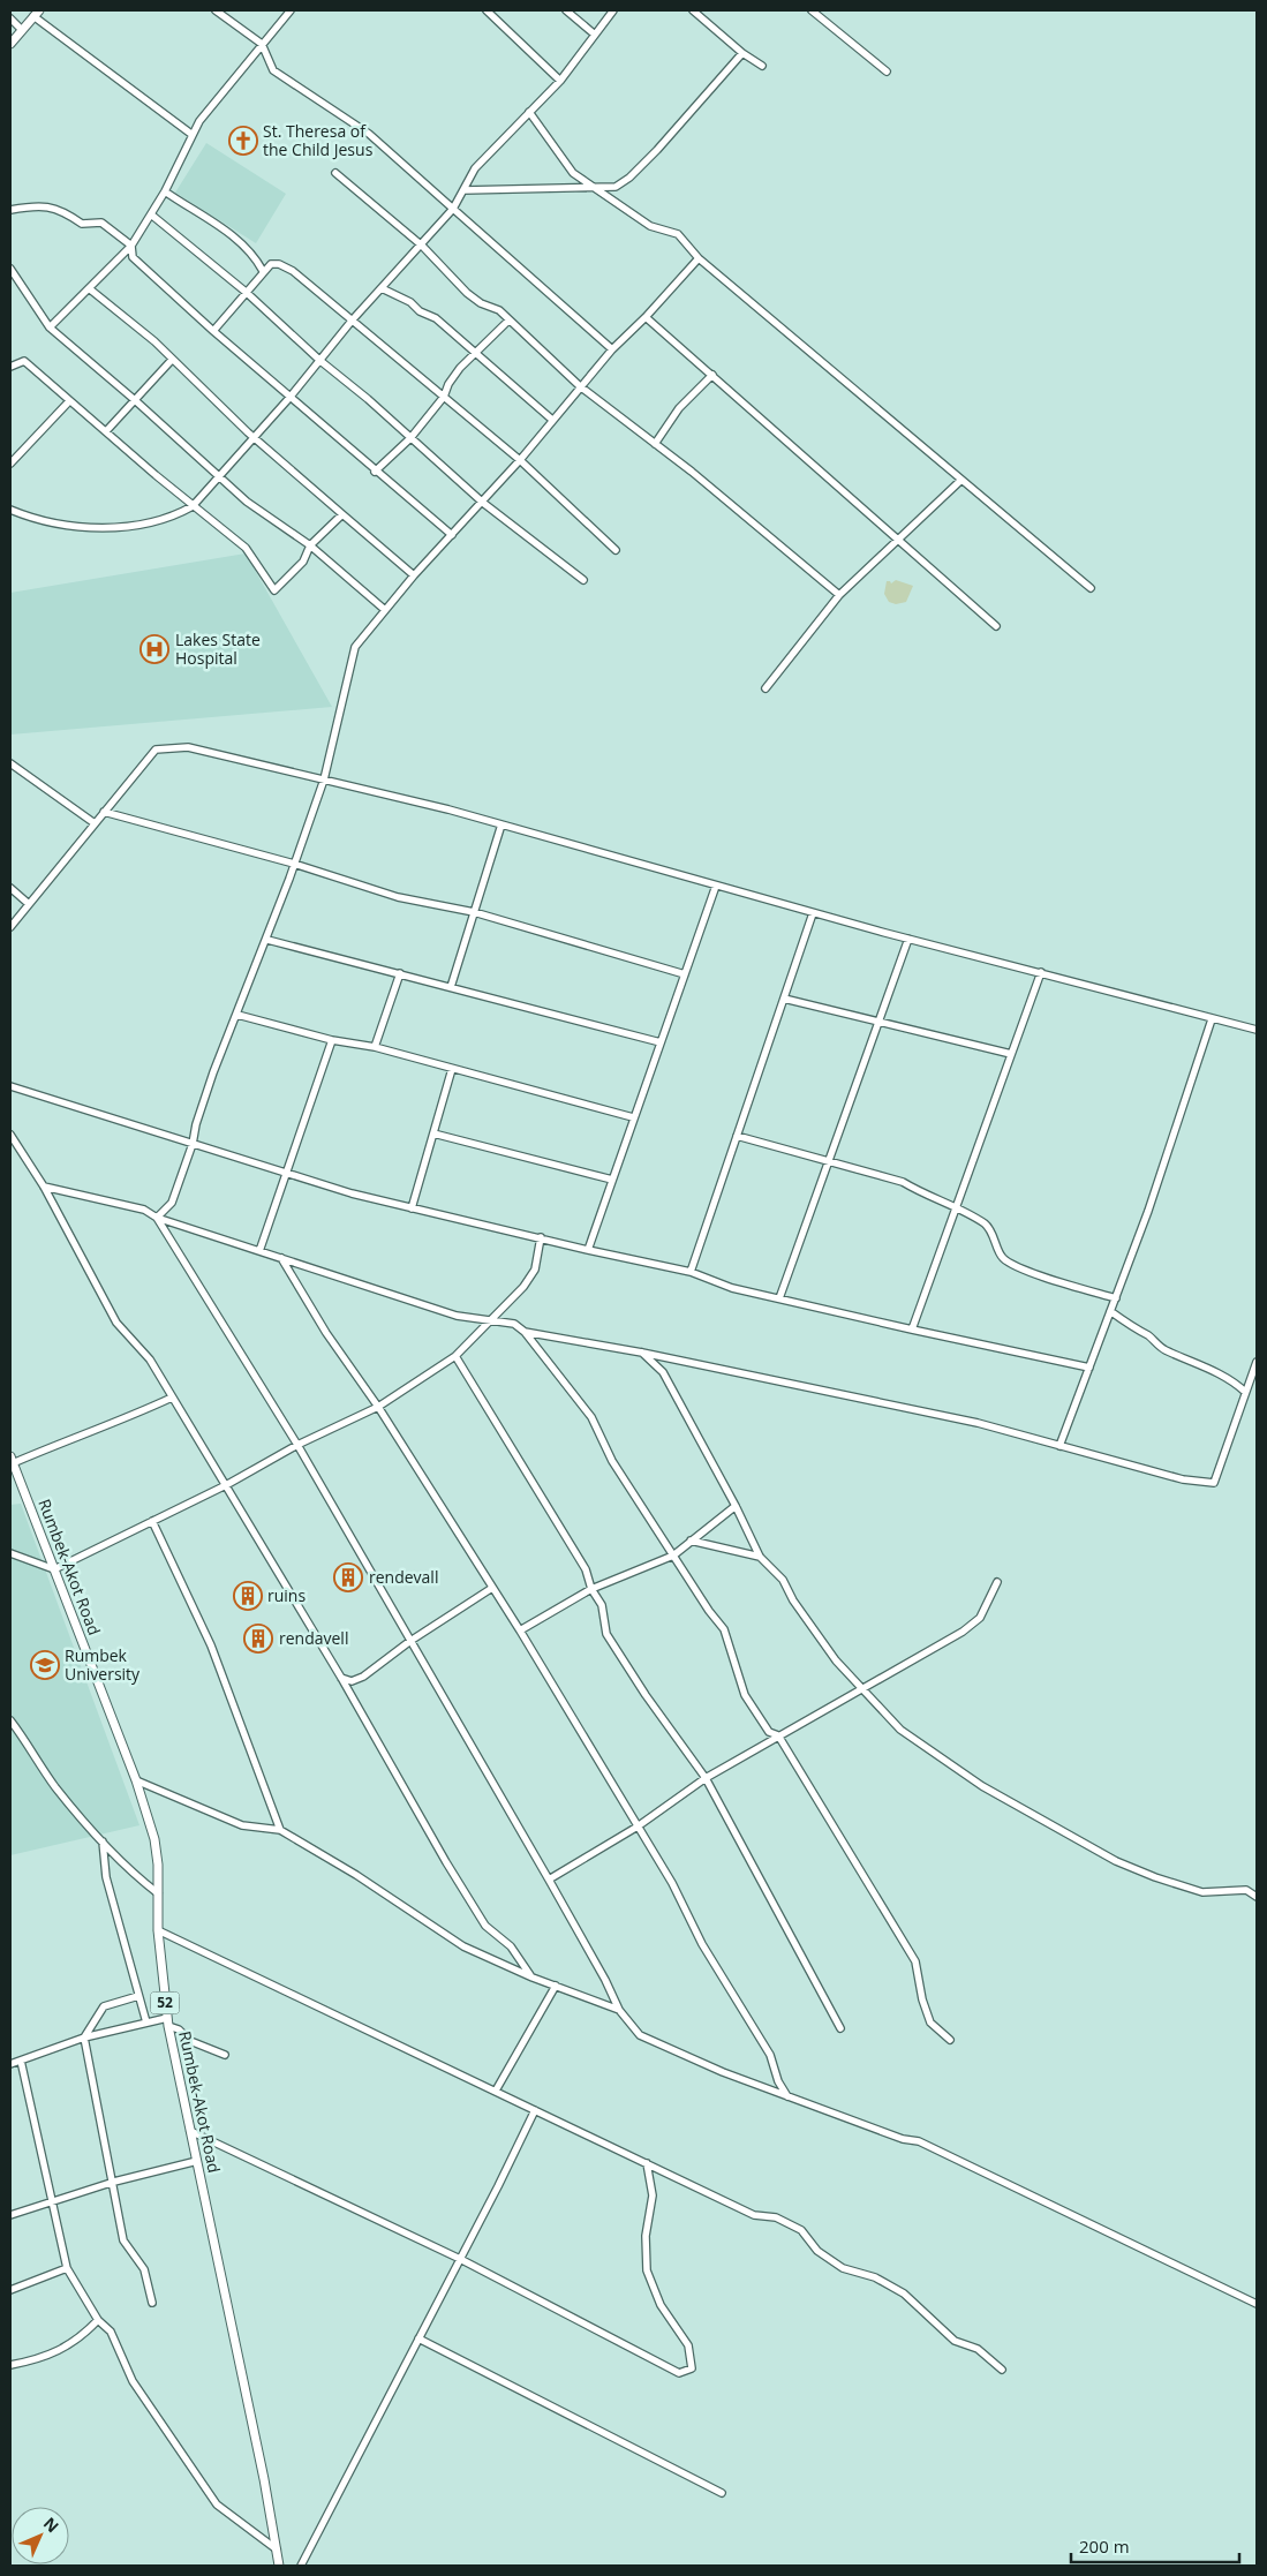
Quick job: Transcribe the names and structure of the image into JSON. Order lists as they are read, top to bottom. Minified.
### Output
{"streets":{"main road":["Rumbek-Akot Road","52"]},"places":{"church":["St. Theresa of the Child Jesus"],"hospital":["Lakes State Hospital"],"building":["rendevall","ruins","rendavell"],"school or university":["Rumbek University"]},"scale_bar":"200 m","north":"top right"}
